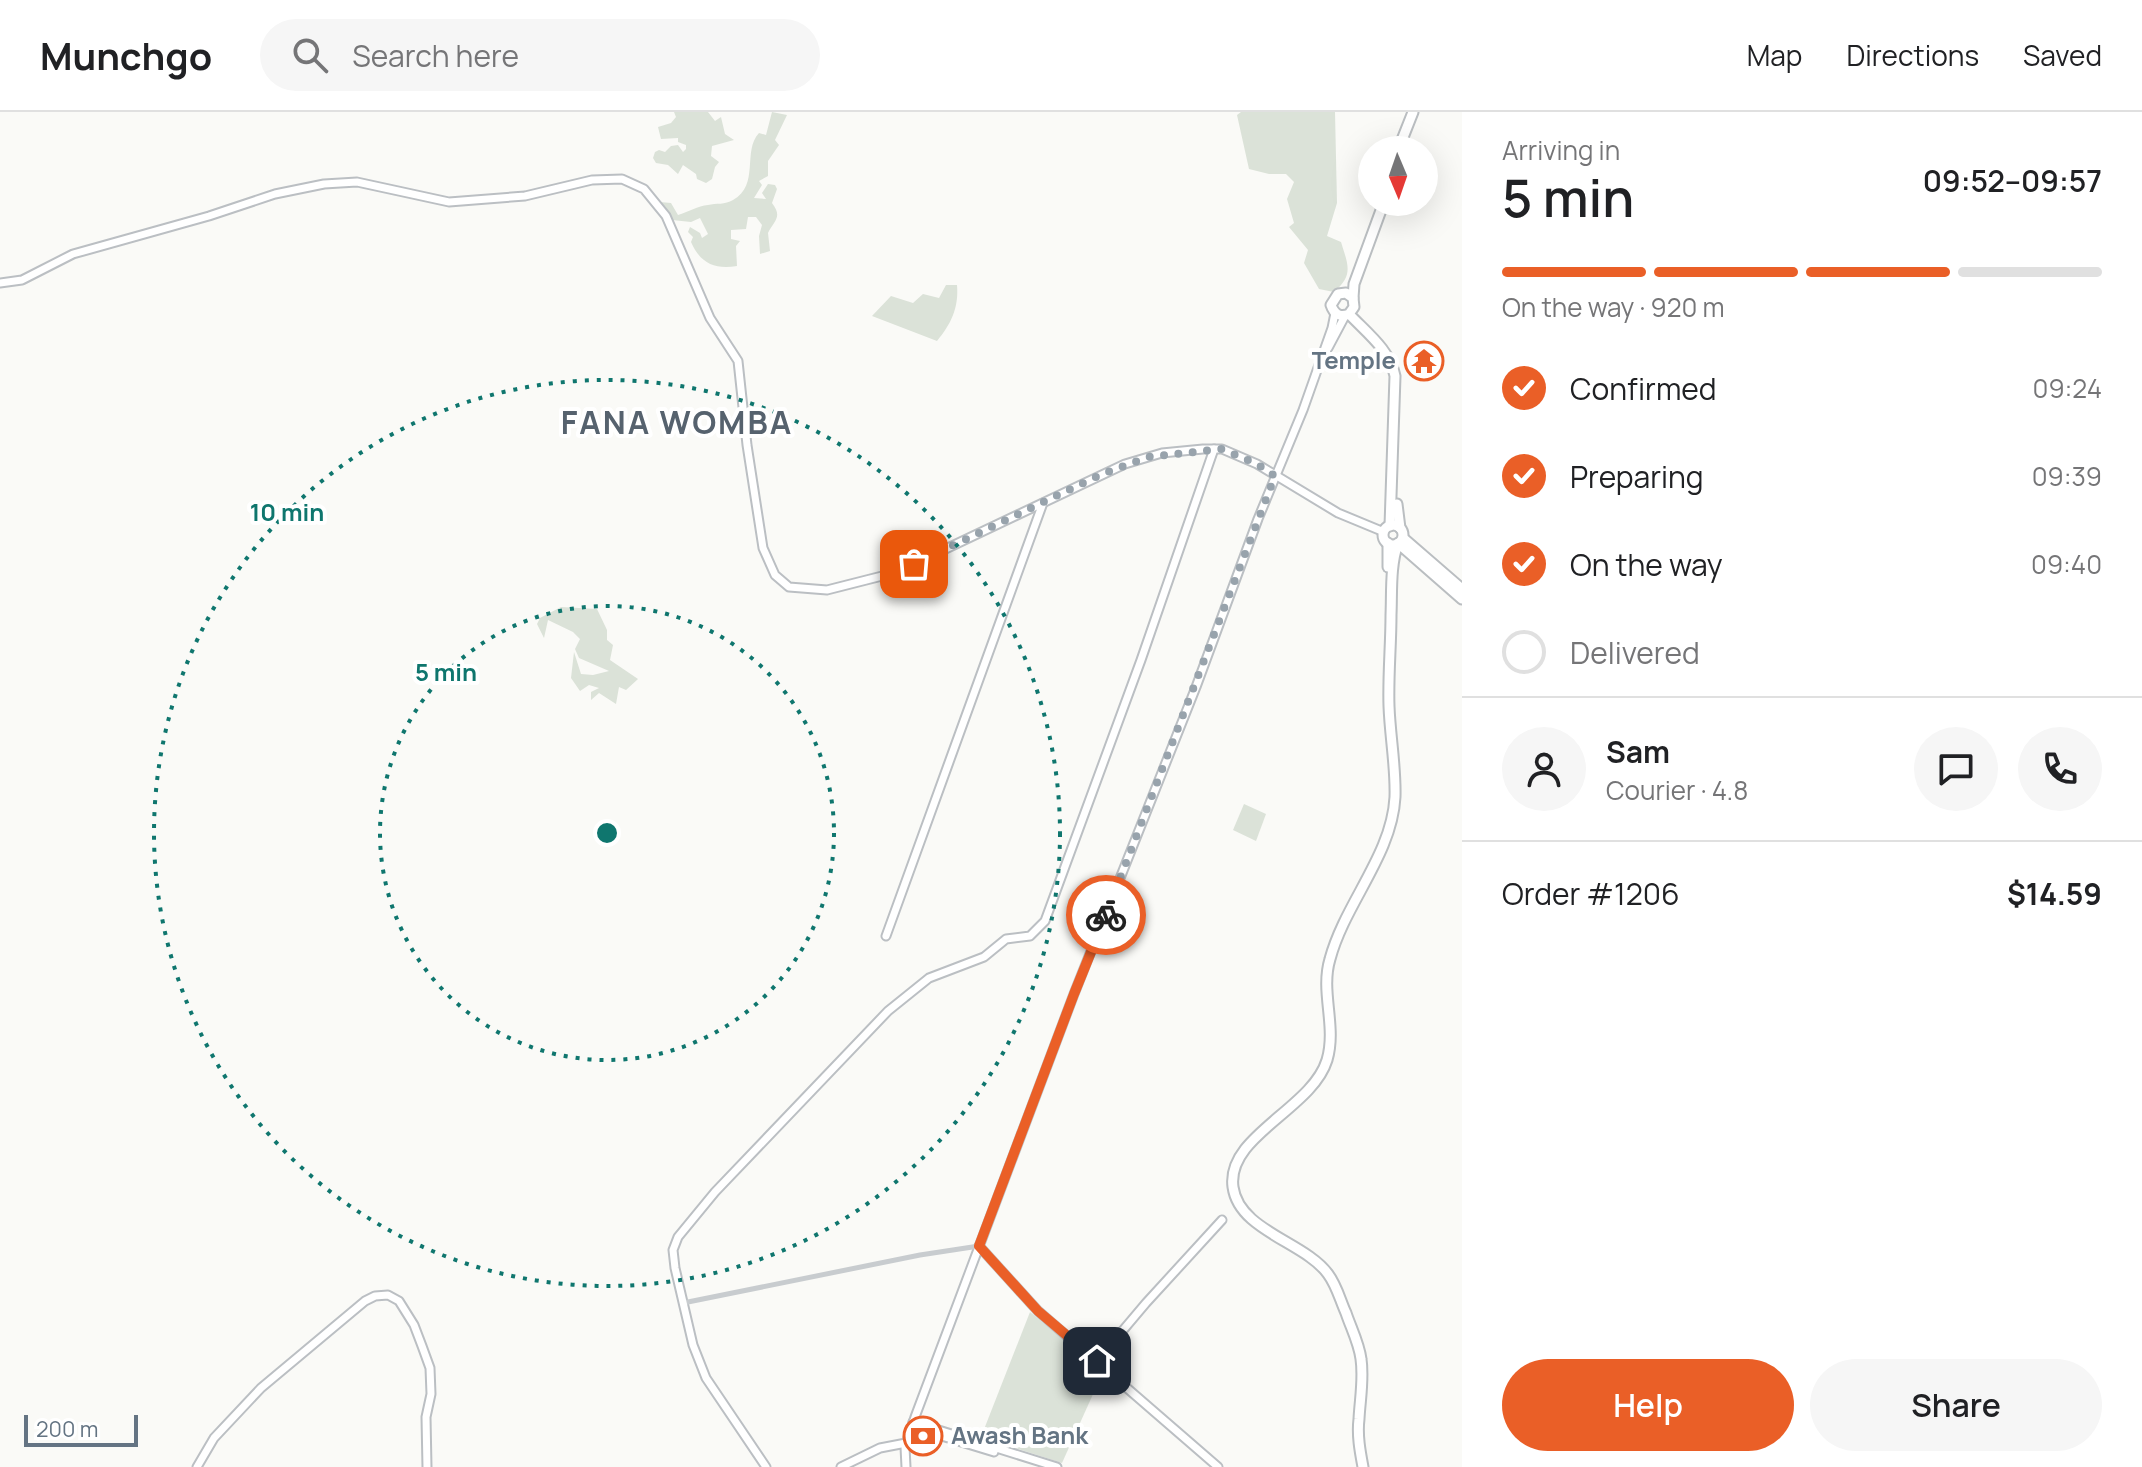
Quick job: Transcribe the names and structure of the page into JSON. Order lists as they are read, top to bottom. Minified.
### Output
{"districts":["FANA WOMBA"],"places":{"temple":["Temple"],"bank":["Awash Bank"]},"scale_bar":"200 m","north":"bottom","page":{"header":"Munchgo","search":"Search here","nav":["Map","Directions","Saved"],"heading":["5 min","Arriving in","09:52–09:57"],"panel":["Sam","Courier · 4.8","Order #1206","$14.59"],"bar":"On the way · 920 m","list":[["Confirmed","09:24"],["Preparing","09:39"],["On the way","09:40"],"Delivered"],"buttons":["Help","Share"],"scale":"200 m"},"rings":["10 min","5 min"]}
